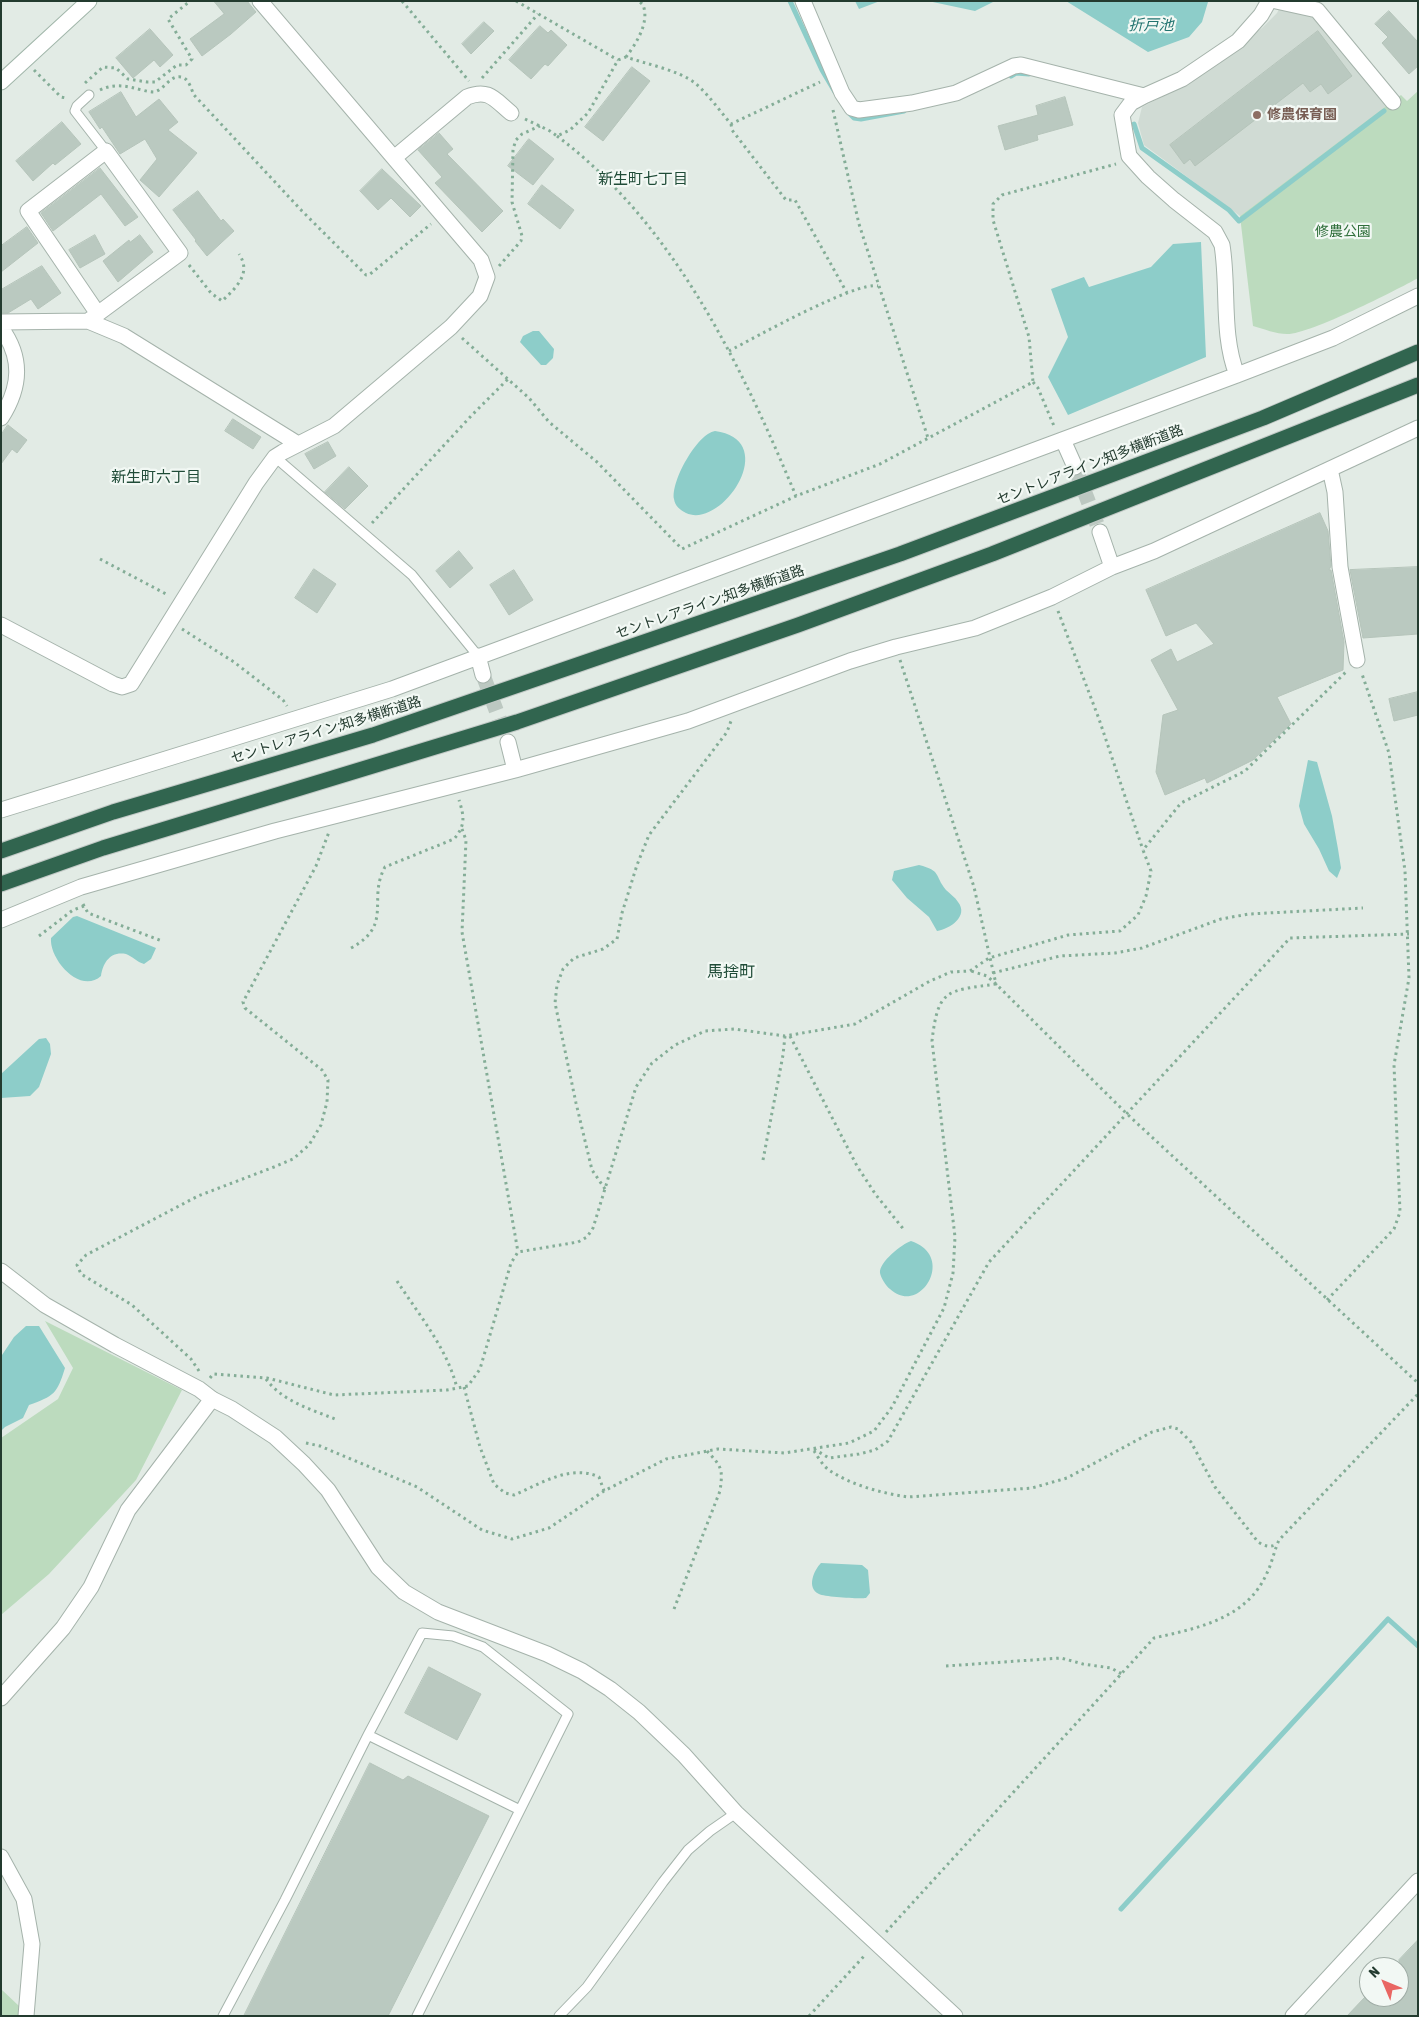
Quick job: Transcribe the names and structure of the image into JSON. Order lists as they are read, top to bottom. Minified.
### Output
{"streets":{"highway":["セントレアライン;知多横断道路"]},"districts":["新生町七丁目","新生町六丁目","馬捨町"],"water":["折戸池"],"parks":["修農公園"],"places":["修農保育園"],"north":"top left"}
